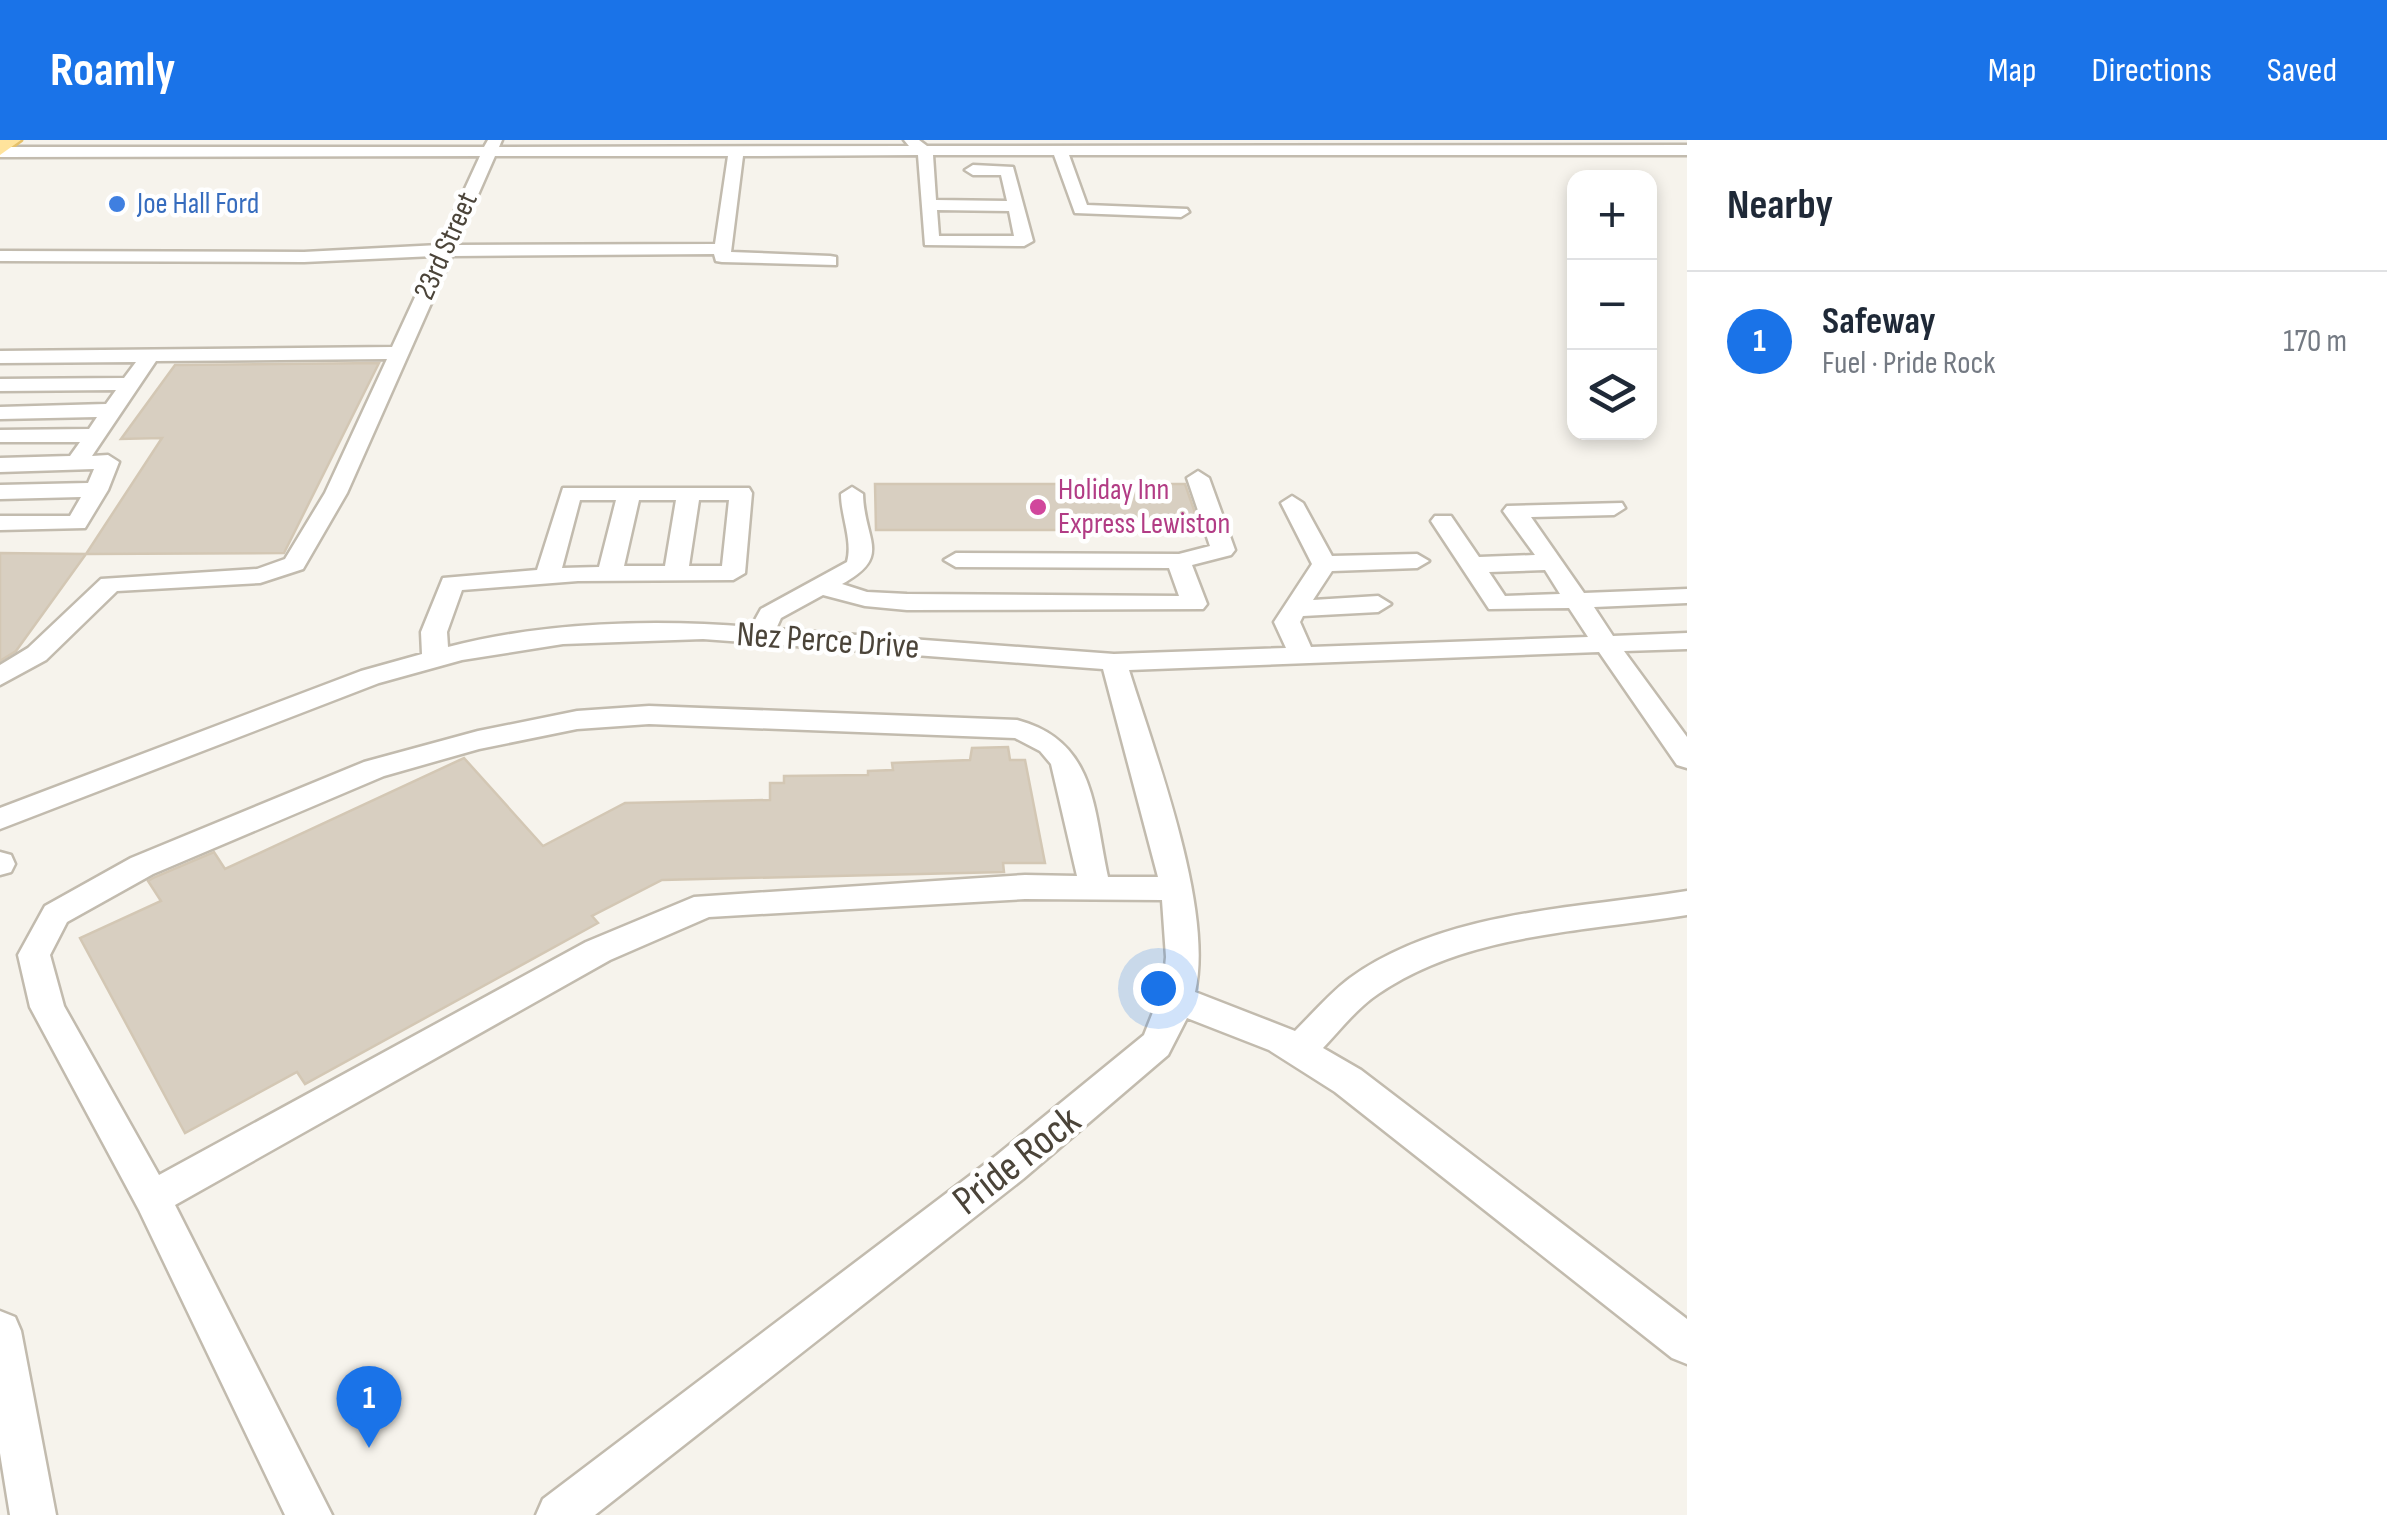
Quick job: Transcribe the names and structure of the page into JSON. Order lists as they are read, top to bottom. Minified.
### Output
{"streets":{"street":["23rd Street","Nez Perce Drive","Pride Rock"]},"crossings":[["Nez Perce Drive","Pride Rock"]],"places":["Joe Hall Ford","Holiday Inn Express Lewiston"],"page":{"header":"Roamly","nav":["Map","Directions","Saved"],"heading":"Nearby","map_buttons":["+","−"],"list":[{"mark":"1","name":"Safeway","note":"Fuel · Pride Rock","value":"170 m"}],"pins":"1"}}
